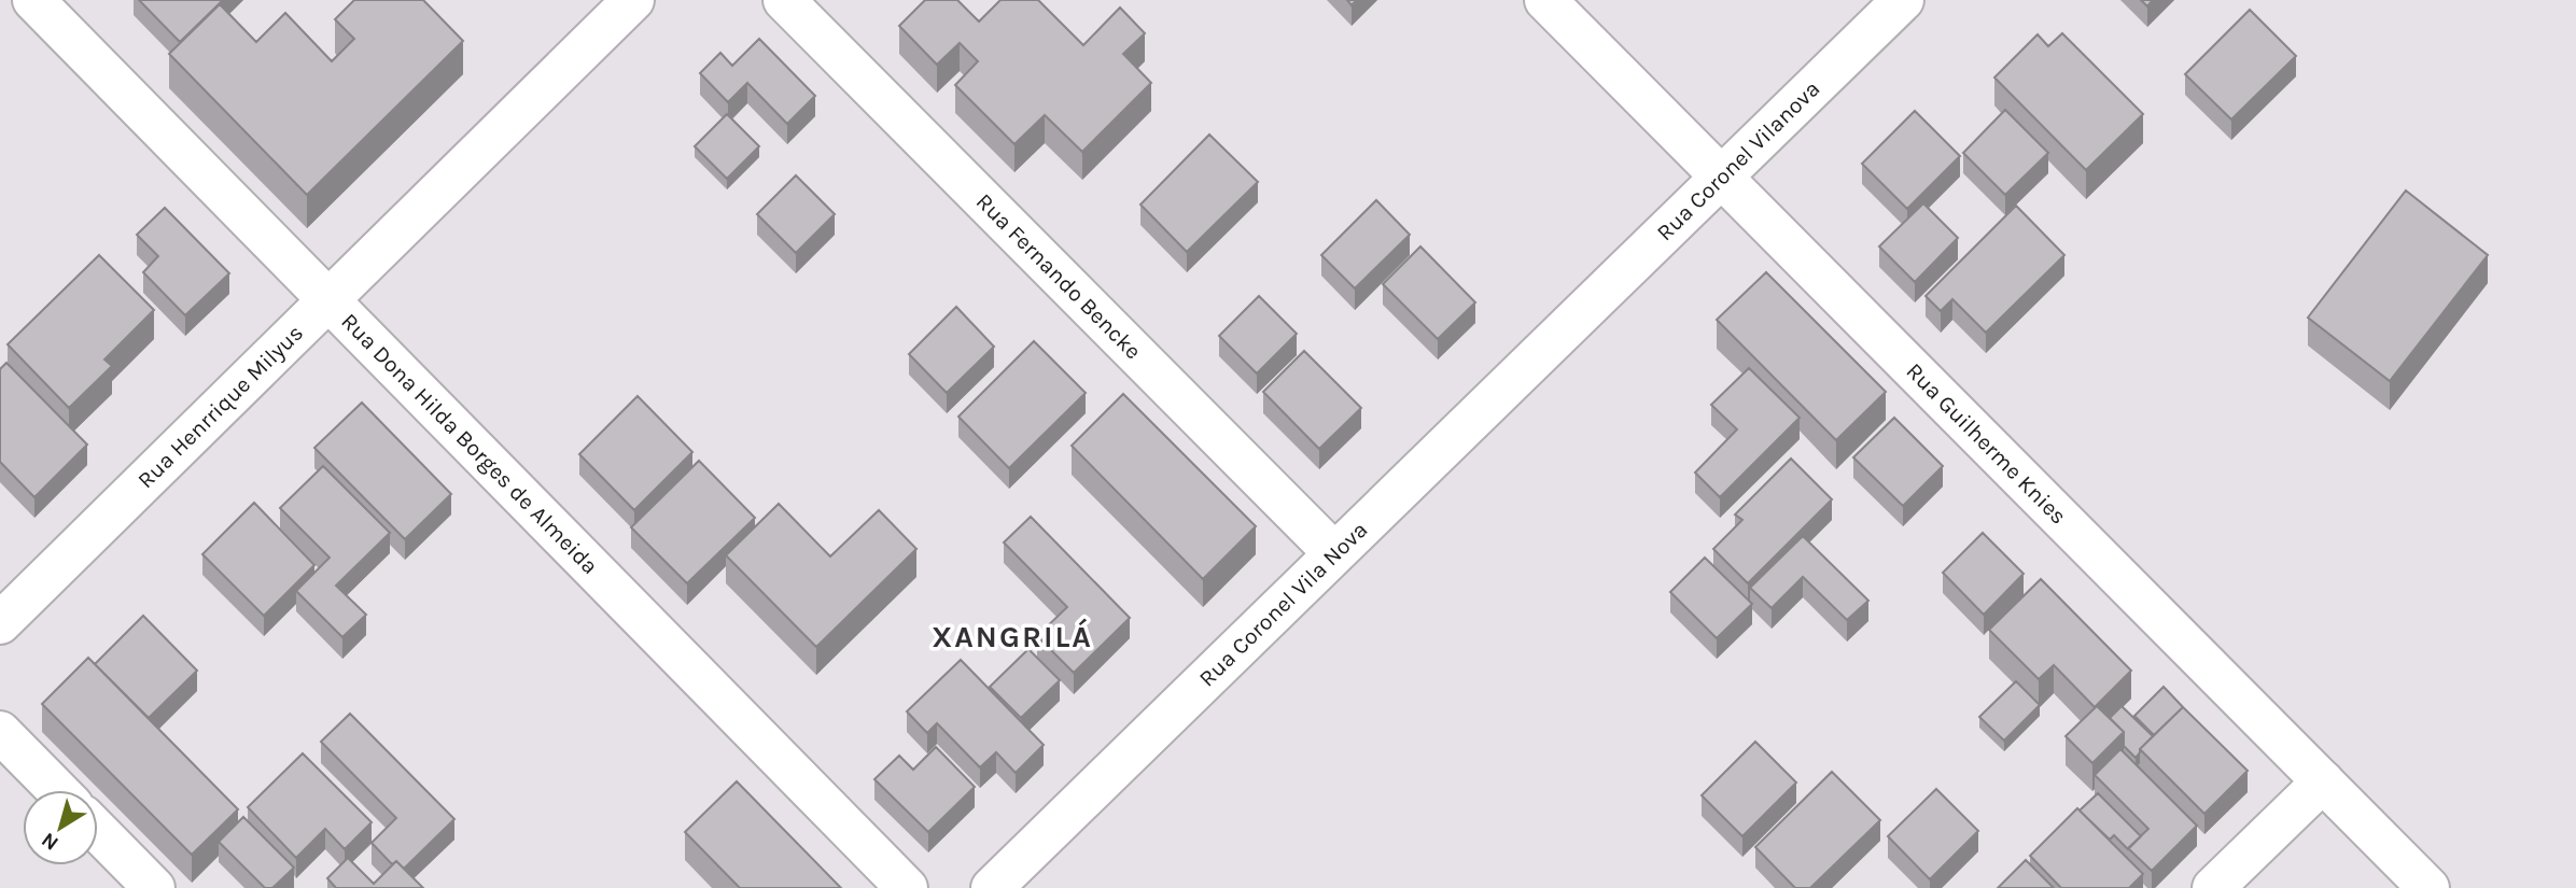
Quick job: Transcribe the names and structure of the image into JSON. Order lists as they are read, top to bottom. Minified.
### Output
{"streets":{"street":["Rua Coronel Vilanova","Rua Fernando Bencke","Rua Henrrique Milyus","Rua Dona Hilda Borges de Almeida","Rua Guilherme Knies","Rua Coronel Vila Nova"]},"crossings":[["Rua Coronel Vilanova","Rua Guilherme Knies"],["Rua Coronel Vilanova","Rua Coronel Vila Nova"],["Rua Fernando Bencke","Rua Coronel Vila Nova"],["Rua Henrrique Milyus","Rua Dona Hilda Borges de Almeida"]],"districts":["XANGRILÁ"],"north":"bottom left"}
